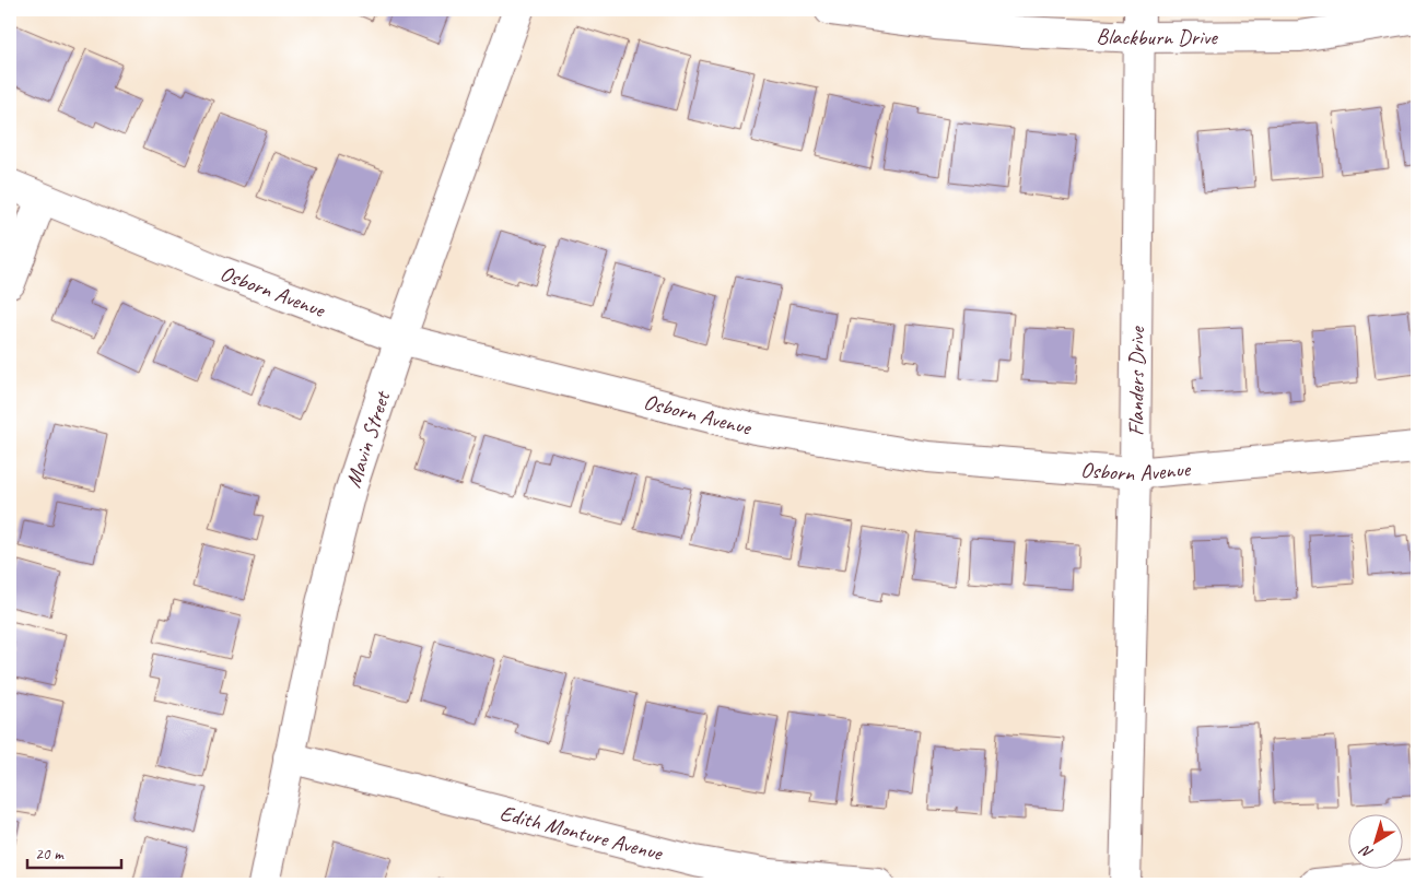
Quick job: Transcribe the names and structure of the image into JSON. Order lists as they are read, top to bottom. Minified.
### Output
{"streets":{"street":["Blackburn Drive","Osborn Avenue","Flanders Drive","Mavin Street","Edith Monture Avenue"]},"crossings":[["Blackburn Drive","Flanders Drive"],["Osborn Avenue","Flanders Drive"],["Osborn Avenue","Mavin Street"],["Mavin Street","Edith Monture Avenue"]],"scale_bar":"20 m","north":"bottom left"}
